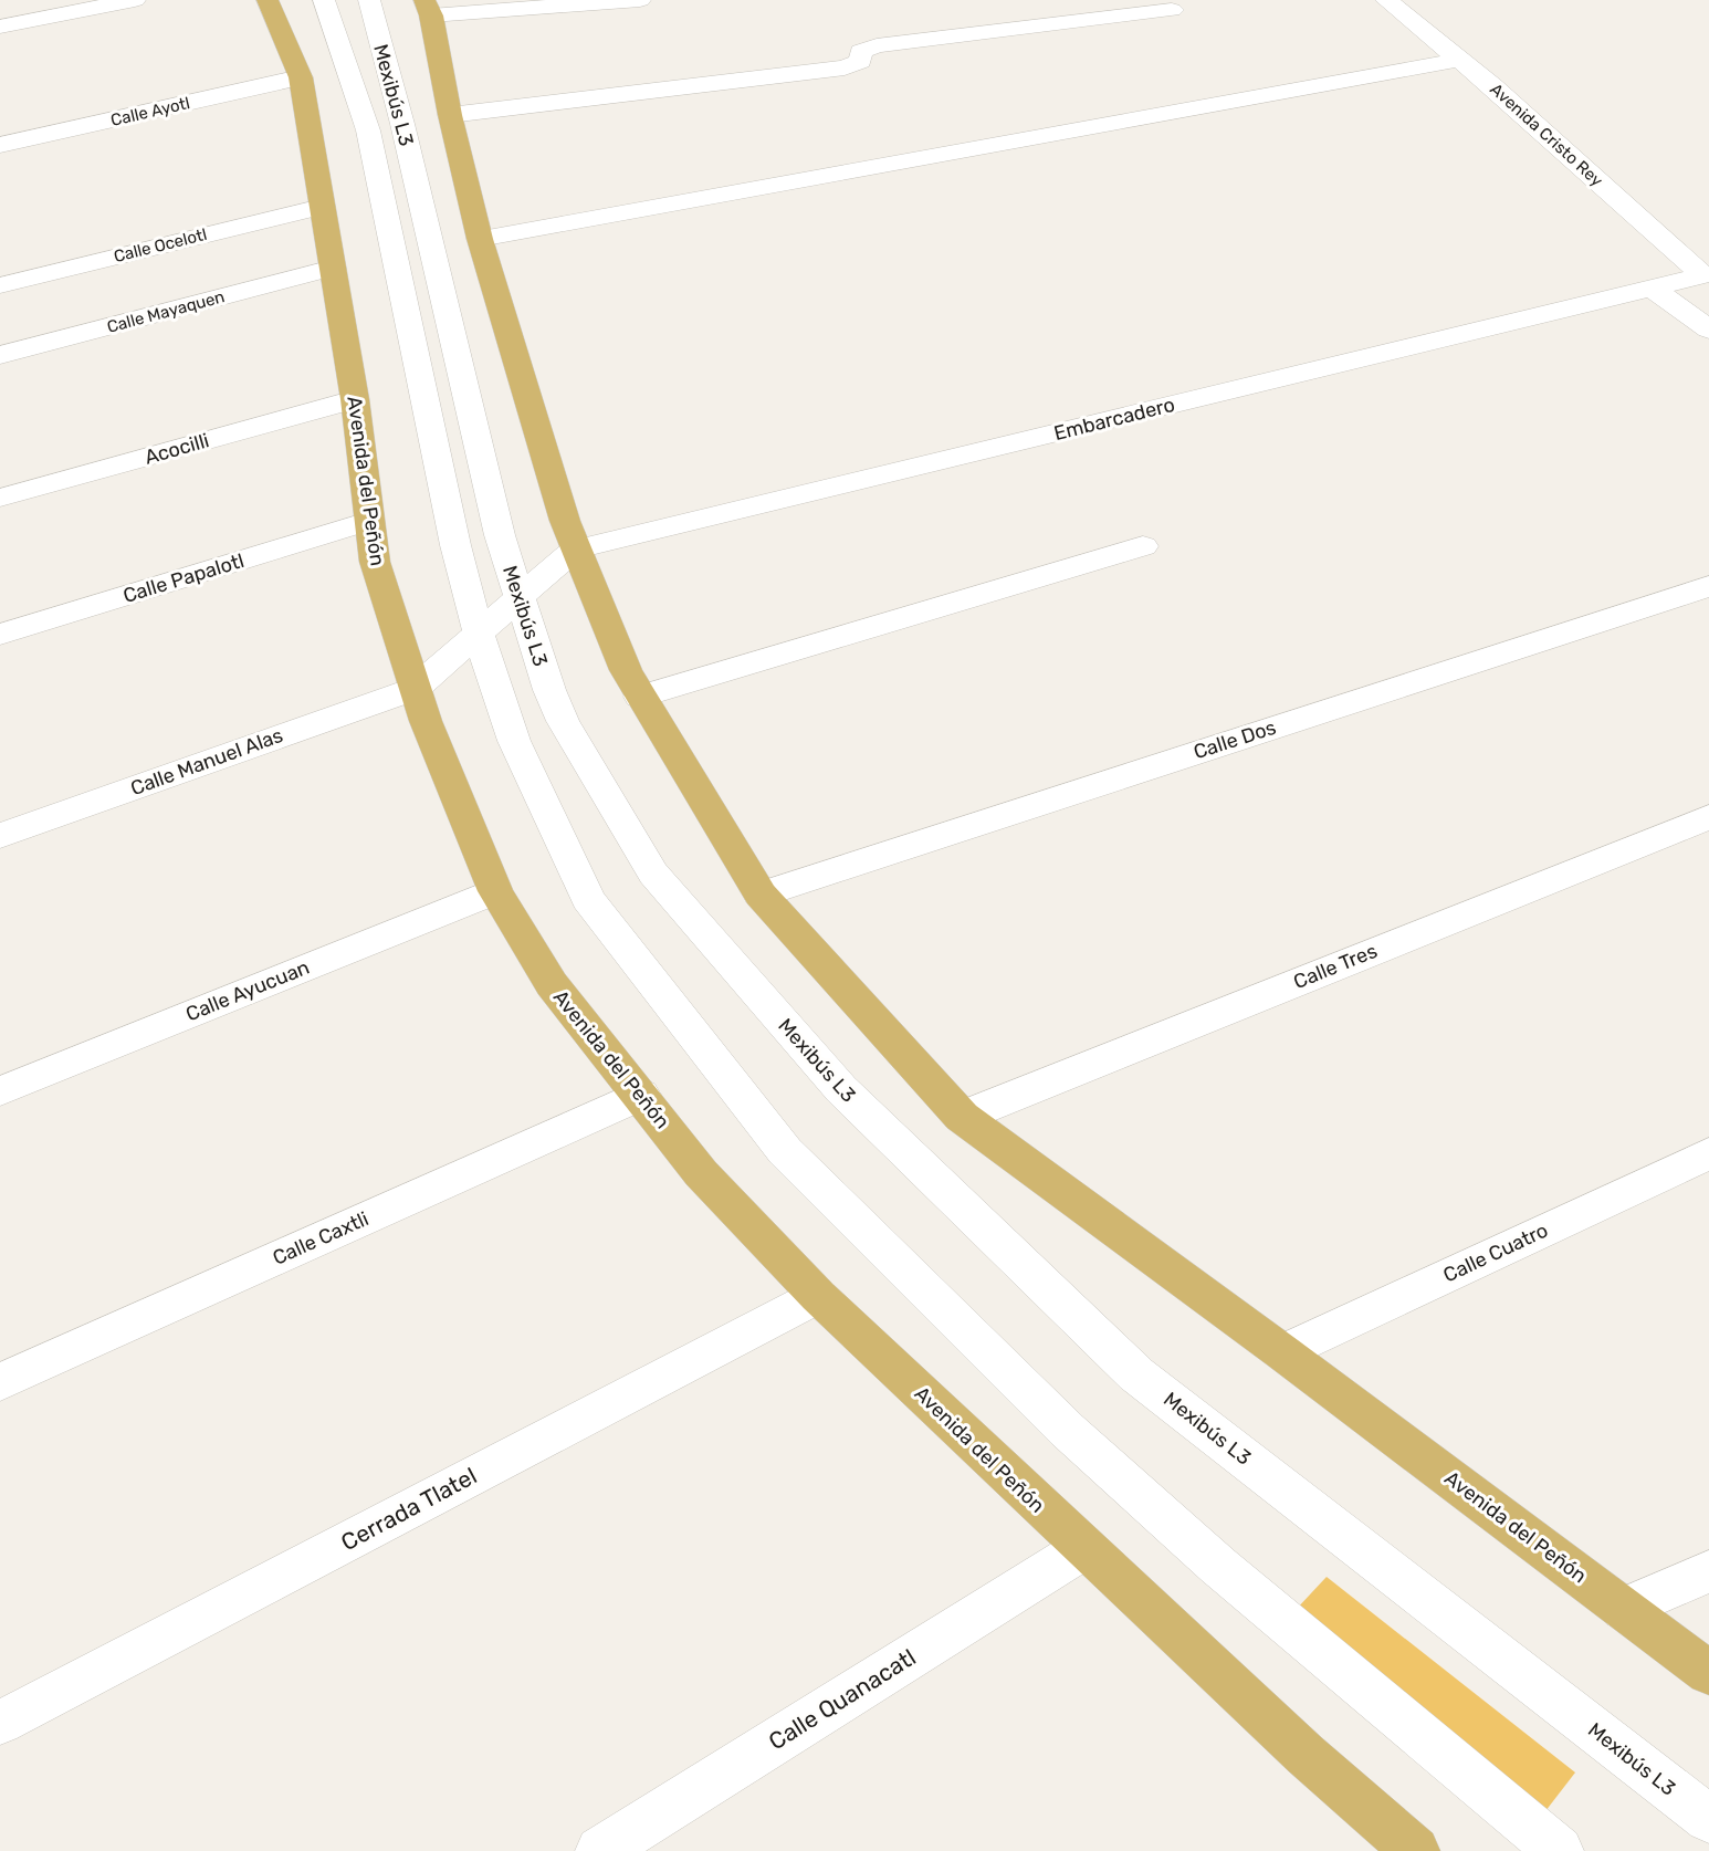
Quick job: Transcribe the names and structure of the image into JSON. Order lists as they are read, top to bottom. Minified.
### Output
{"streets":{"main road":["Avenida del Peñón"],"street":["Mexibús L3","Calle Ayotl","Avenida Cristo Rey","Calle Ocelotl","Calle Mayaquen","Embarcadero","Acocilli","Calle Papalotl","Calle Dos","Calle Manuel Alas","Calle Tres","Calle Ayucuan","Calle Caxtli","Calle Cuatro","Cerrada Tlatel","Calle Quanacatl"]},"crossings":[["Calle Ayotl","Avenida del Peñón"],["Avenida Cristo Rey","Embarcadero"],["Calle Ocelotl","Avenida del Peñón"],["Calle Mayaquen","Avenida del Peñón"],["Embarcadero","Avenida del Peñón"],["Acocilli","Avenida del Peñón"],["Avenida del Peñón","Calle Papalotl"],["Avenida del Peñón","Calle Dos"],["Avenida del Peñón","Calle Manuel Alas"],["Avenida del Peñón","Calle Tres"],["Avenida del Peñón","Calle Ayucuan"],["Avenida del Peñón","Calle Caxtli"],["Avenida del Peñón","Calle Cuatro"],["Avenida del Peñón","Cerrada Tlatel"],["Avenida del Peñón","Calle Quanacatl"]]}
